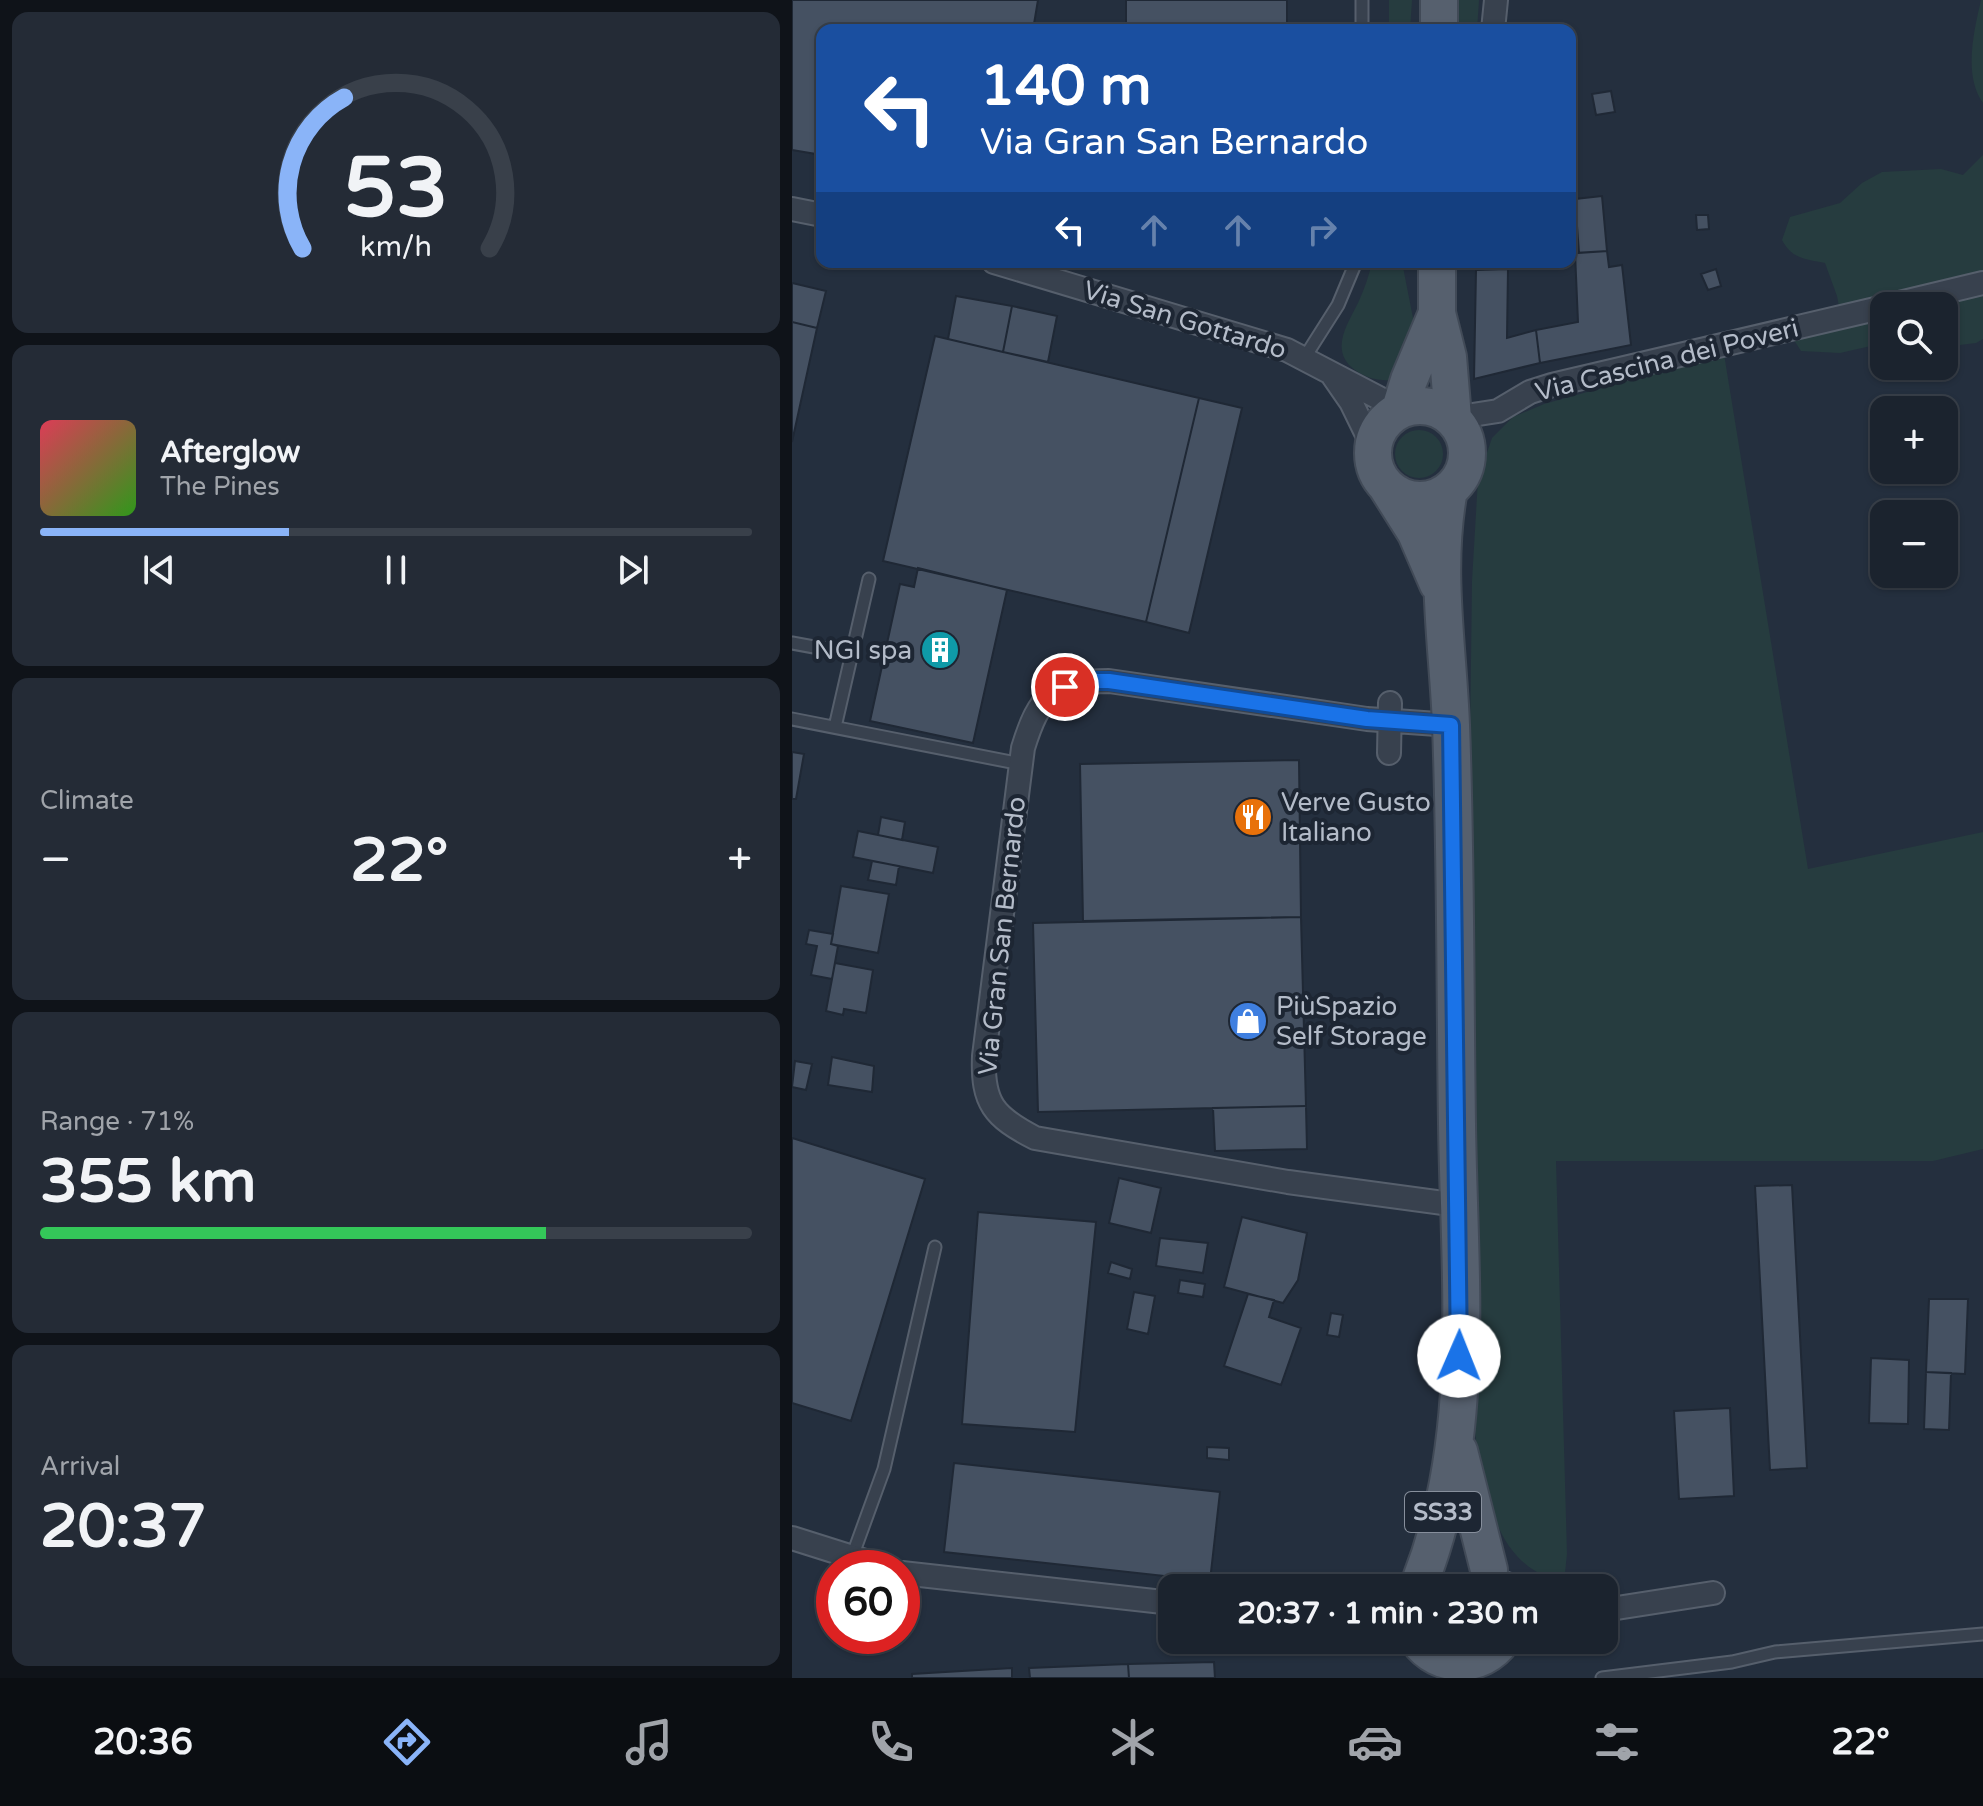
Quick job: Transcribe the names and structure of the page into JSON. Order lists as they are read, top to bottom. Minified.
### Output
{"streets":{"main road":["SS33"],"street":["Via San Gottardo","Via Cascina dei Poveri","Via Gran San Bernardo"]},"crossings":[["Via San Gottardo","Via Cascina dei Poveri"],["Via Gran San Bernardo","SS33"]],"places":{"building":["NGI spa"],"restaurant":["Verve Gusto Italiano"],"shop":["PiùSpazio Self Storage"]},"page":{"turn":["140 m","Via Gran San Bernardo"],"map_buttons":["+","−"],"song":["Afterglow","The Pines"],"tile":["Climate",["Range · 71%","355 km"],["Arrival","20:37"]],"heat":["−","22°","+"],"limit":"60","trip":"20:37 · 1 min · 230 m","tabs":["20:36","22°"],"gauge":["53","km/h"]}}
